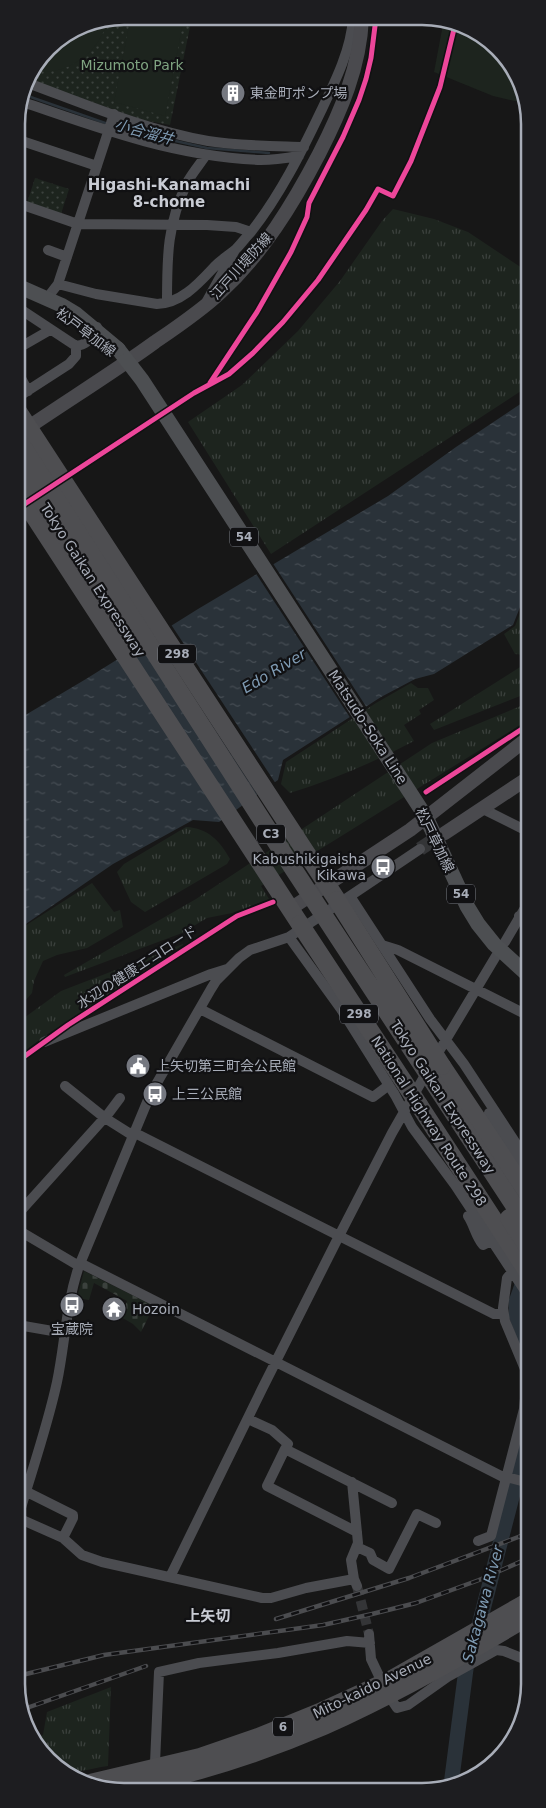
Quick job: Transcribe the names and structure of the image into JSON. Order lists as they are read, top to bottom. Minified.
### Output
{"streets":{"highway":["Tokyo Gaikan Expressway","298","C3","National Highway Route 298","Mito-kaido Avenue","6"],"main road":["江戸川堤防線","松戸草加線","54","Matsudo-Soka Line"],"cycle path":["水辺の健康エコロード"]},"crossings":[["江戸川堤防線","松戸草加線"],["松戸草加線","Matsudo-Soka Line"]],"districts":["Higashi-Kanamachi 8-chome","上矢切"],"water":["小合溜井","Edo River","Sakagawa River"],"parks":["Mizumoto Park"],"places":{"building":["東金町ポンプ場"],"bus stop":["Kabushikigaisha Kikawa","上三公民館","宝蔵院"],"public building":["上矢切第三町会公民館"],"temple":["Hozoin"]}}
